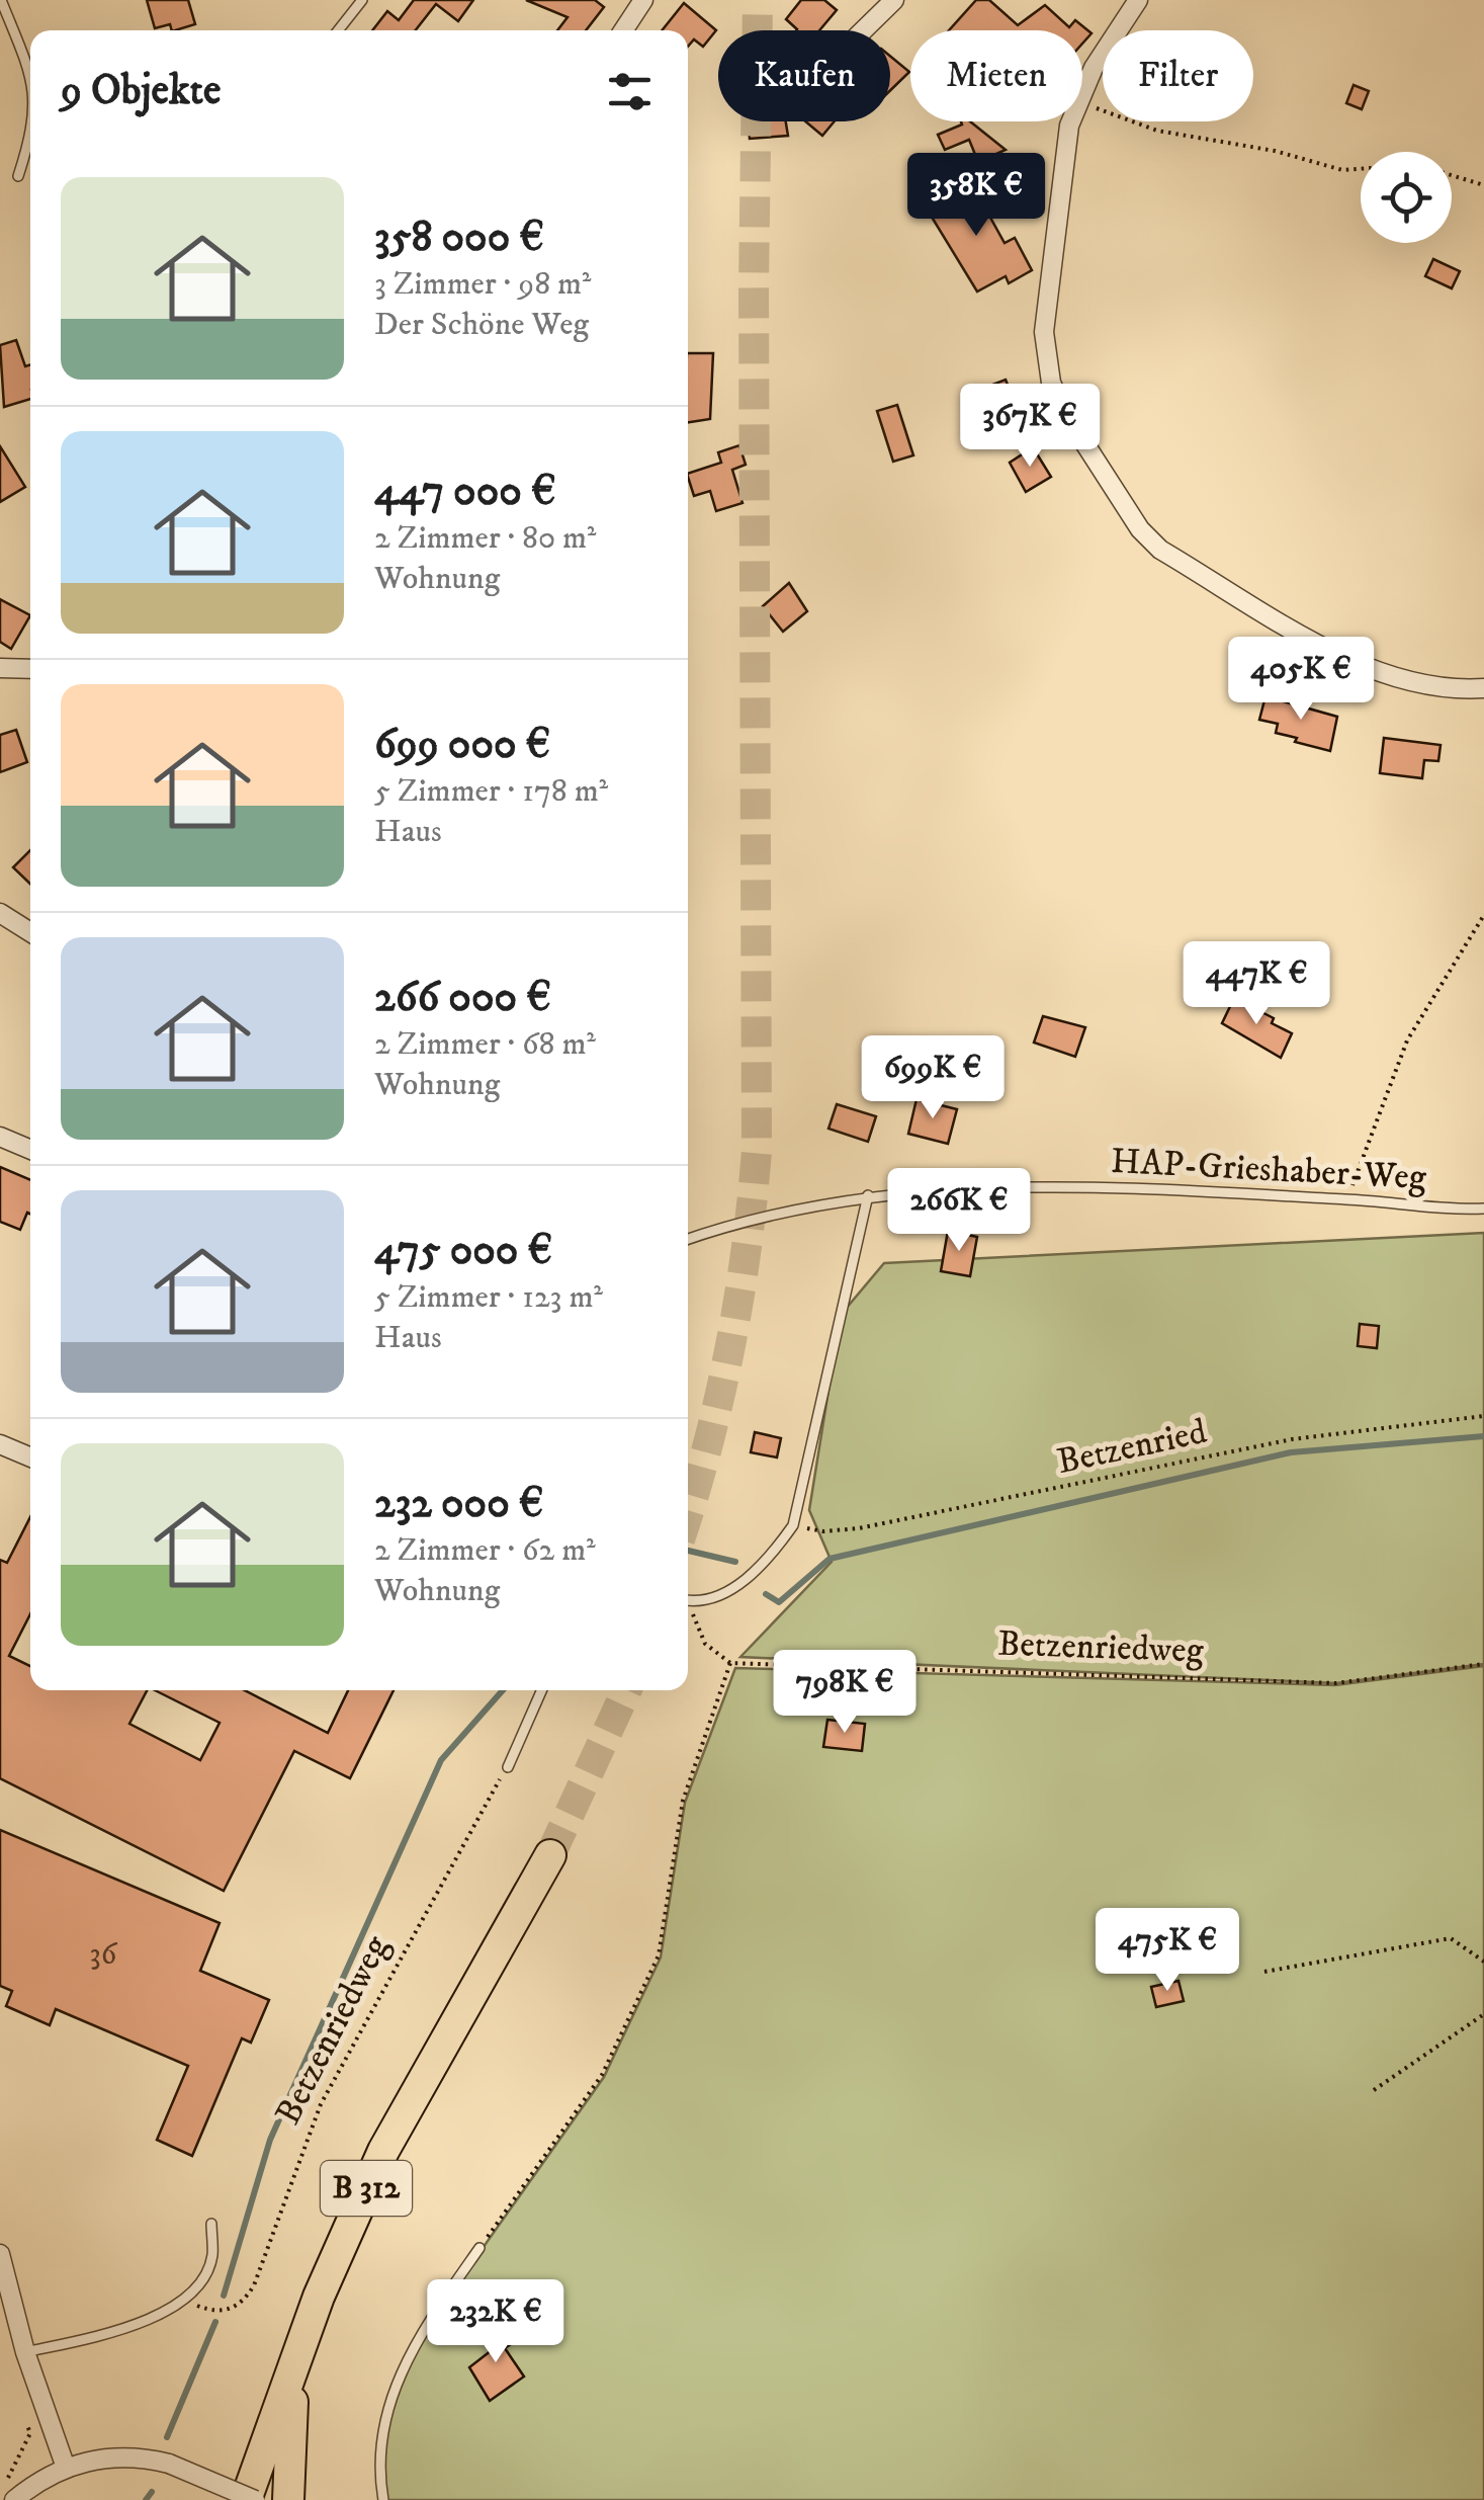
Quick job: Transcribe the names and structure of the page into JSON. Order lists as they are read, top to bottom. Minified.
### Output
{"streets":{"main road":["B 312"],"lane":["HAP-Grieshaber-Weg"],"path":["Betzenried","Betzenriedweg"]},"house_numbers":["36"],"page":{"chip":["Kaufen","Mieten","Filter"],"heading":"9 Objekte","list":[{"name":"358 000 €","note":"3 Zimmer · 98 m² · Der Schöne Weg"},{"name":"447 000 €","note":"2 Zimmer · 80 m² · Wohnung"},{"name":"699 000 €","note":"5 Zimmer · 178 m² · Haus"},{"name":"266 000 €","note":"2 Zimmer · 68 m² · Wohnung"},{"name":"475 000 €","note":"5 Zimmer · 123 m² · Haus"},{"name":"232 000 €","note":"2 Zimmer · 62 m² · Wohnung"}],"price":["358K €","367K €","405K €","447K €","699K €","266K €","798K €","475K €","232K €"]}}
